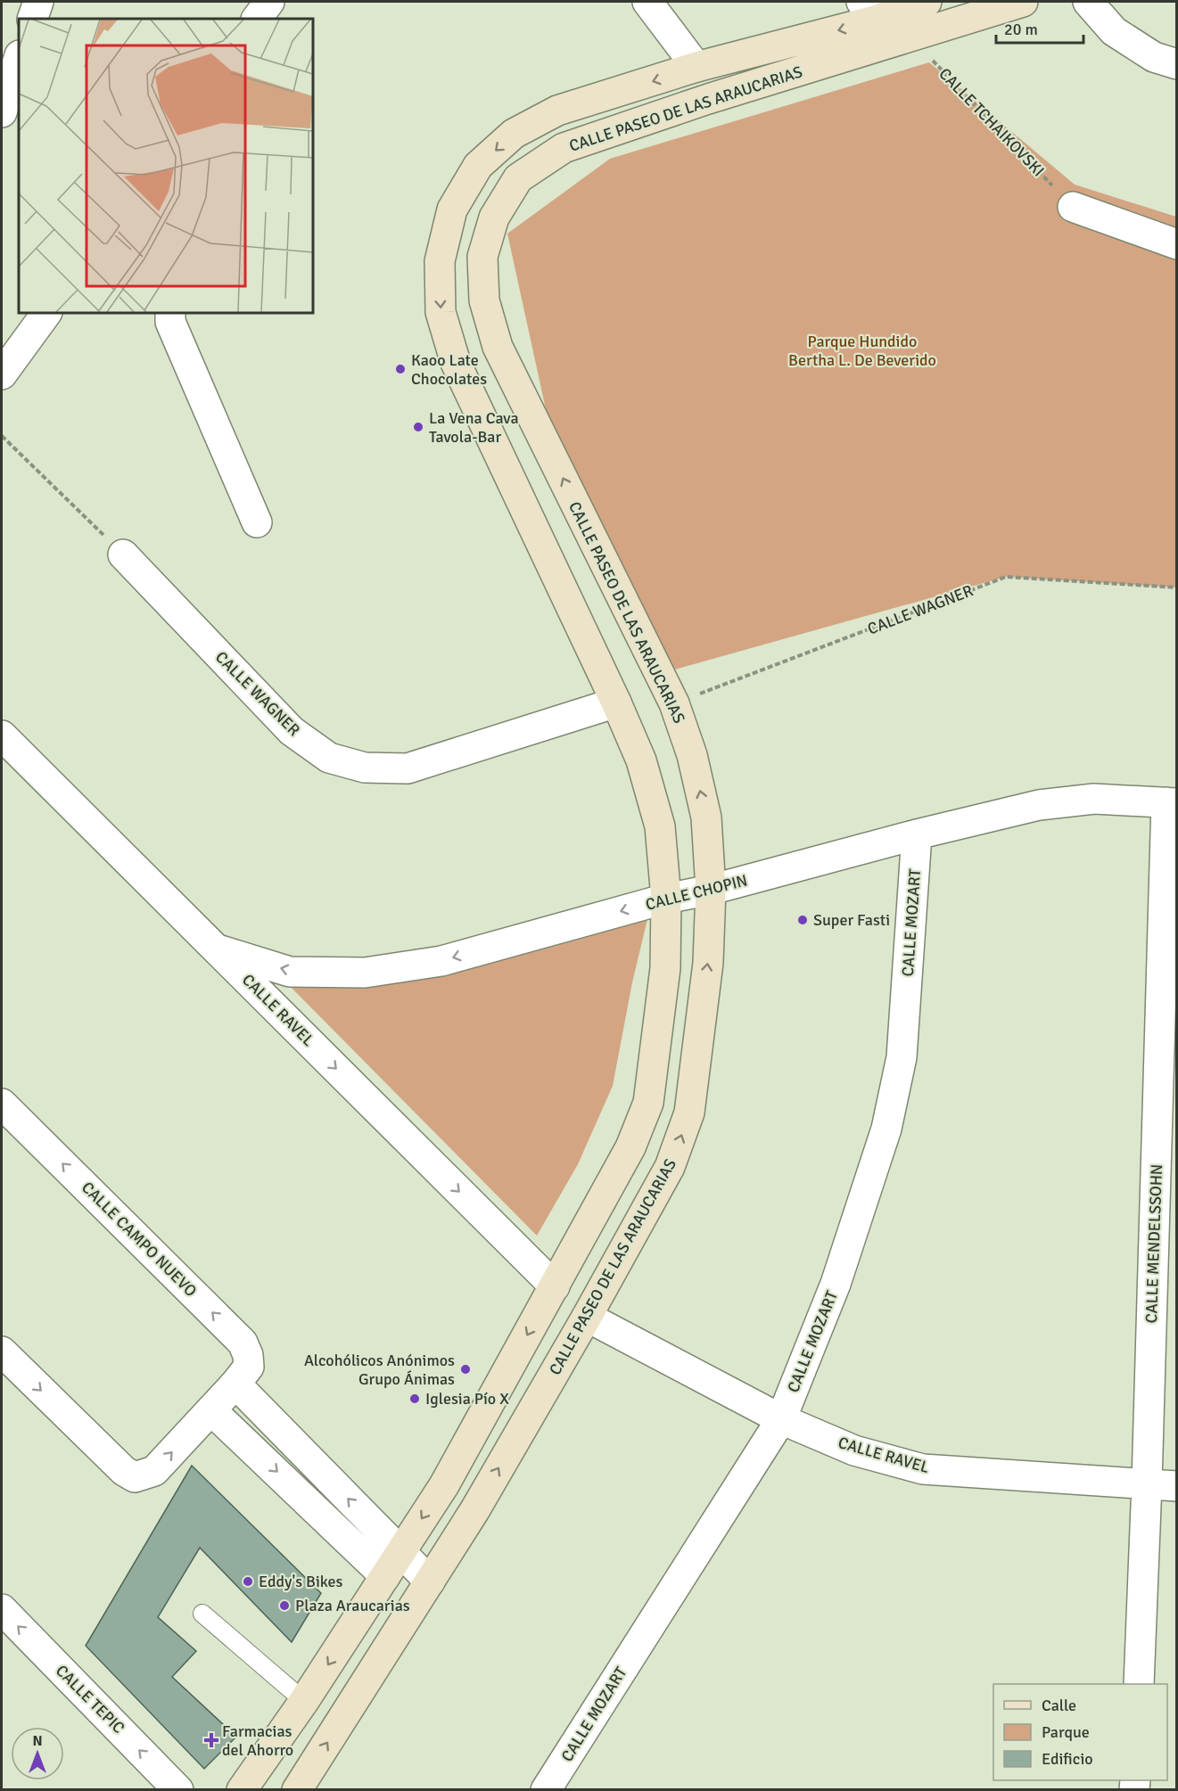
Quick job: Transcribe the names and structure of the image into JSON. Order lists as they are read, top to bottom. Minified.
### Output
{"streets":{"main road":["CALLE PASEO DE LAS ARAUCARIAS"],"street":["CALLE WAGNER","CALLE CHOPIN","CALLE MOZART","CALLE RAVEL","CALLE CAMPO NUEVO","CALLE MENDELSSOHN","CALLE TEPIC"],"path":["CALLE TCHAIKOVSKI"]},"crossings":[["CALLE PASEO DE LAS ARAUCARIAS","CALLE TCHAIKOVSKI"],["CALLE PASEO DE LAS ARAUCARIAS","CALLE WAGNER"],["CALLE PASEO DE LAS ARAUCARIAS","CALLE CHOPIN"],["CALLE PASEO DE LAS ARAUCARIAS","CALLE RAVEL"],["CALLE CHOPIN","CALLE MOZART"],["CALLE CHOPIN","CALLE RAVEL"],["CALLE CHOPIN","CALLE MENDELSSOHN"],["CALLE MOZART","CALLE RAVEL"],["CALLE RAVEL","CALLE MENDELSSOHN"]],"one_way":["CALLE CHOPIN","CALLE TEPIC"],"parks":["Parque Hundido Bertha L. De Beverido"],"places":{"other":["Kaoo Late Chocolates","La Vena Cava Tavola-Bar","Super Fasti","Alcohólicos Anónimos Grupo Ánimas","Iglesia Pío X","Eddy's Bikes","Plaza Araucarias"],"health":["Farmacias del Ahorro"]},"legend":["Calle","Parque","Edificio"],"scale_bar":"20 m","north":"top"}
